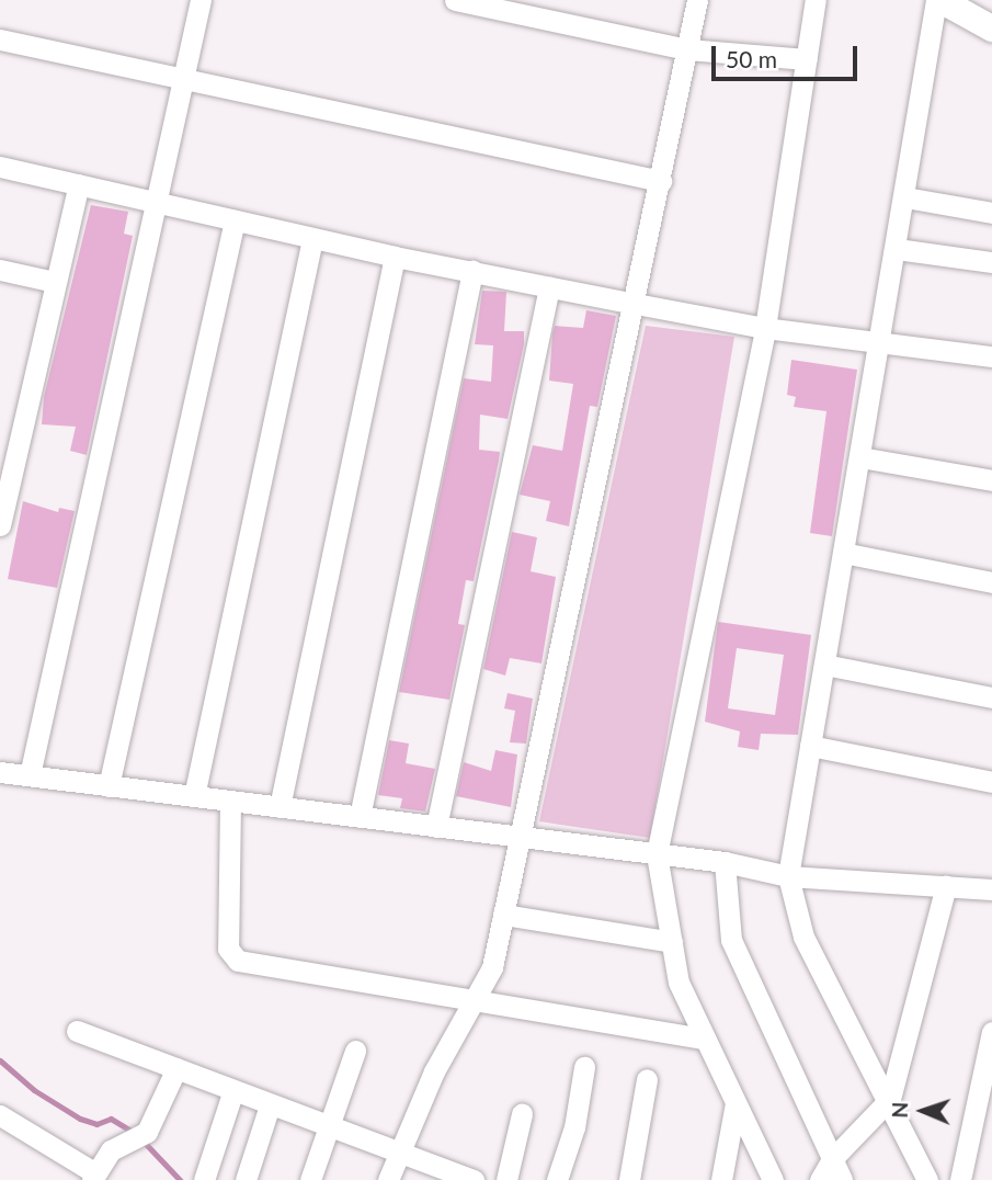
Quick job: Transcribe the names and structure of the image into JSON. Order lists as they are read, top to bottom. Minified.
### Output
{"scale_bar":"50 m","north":"left"}
